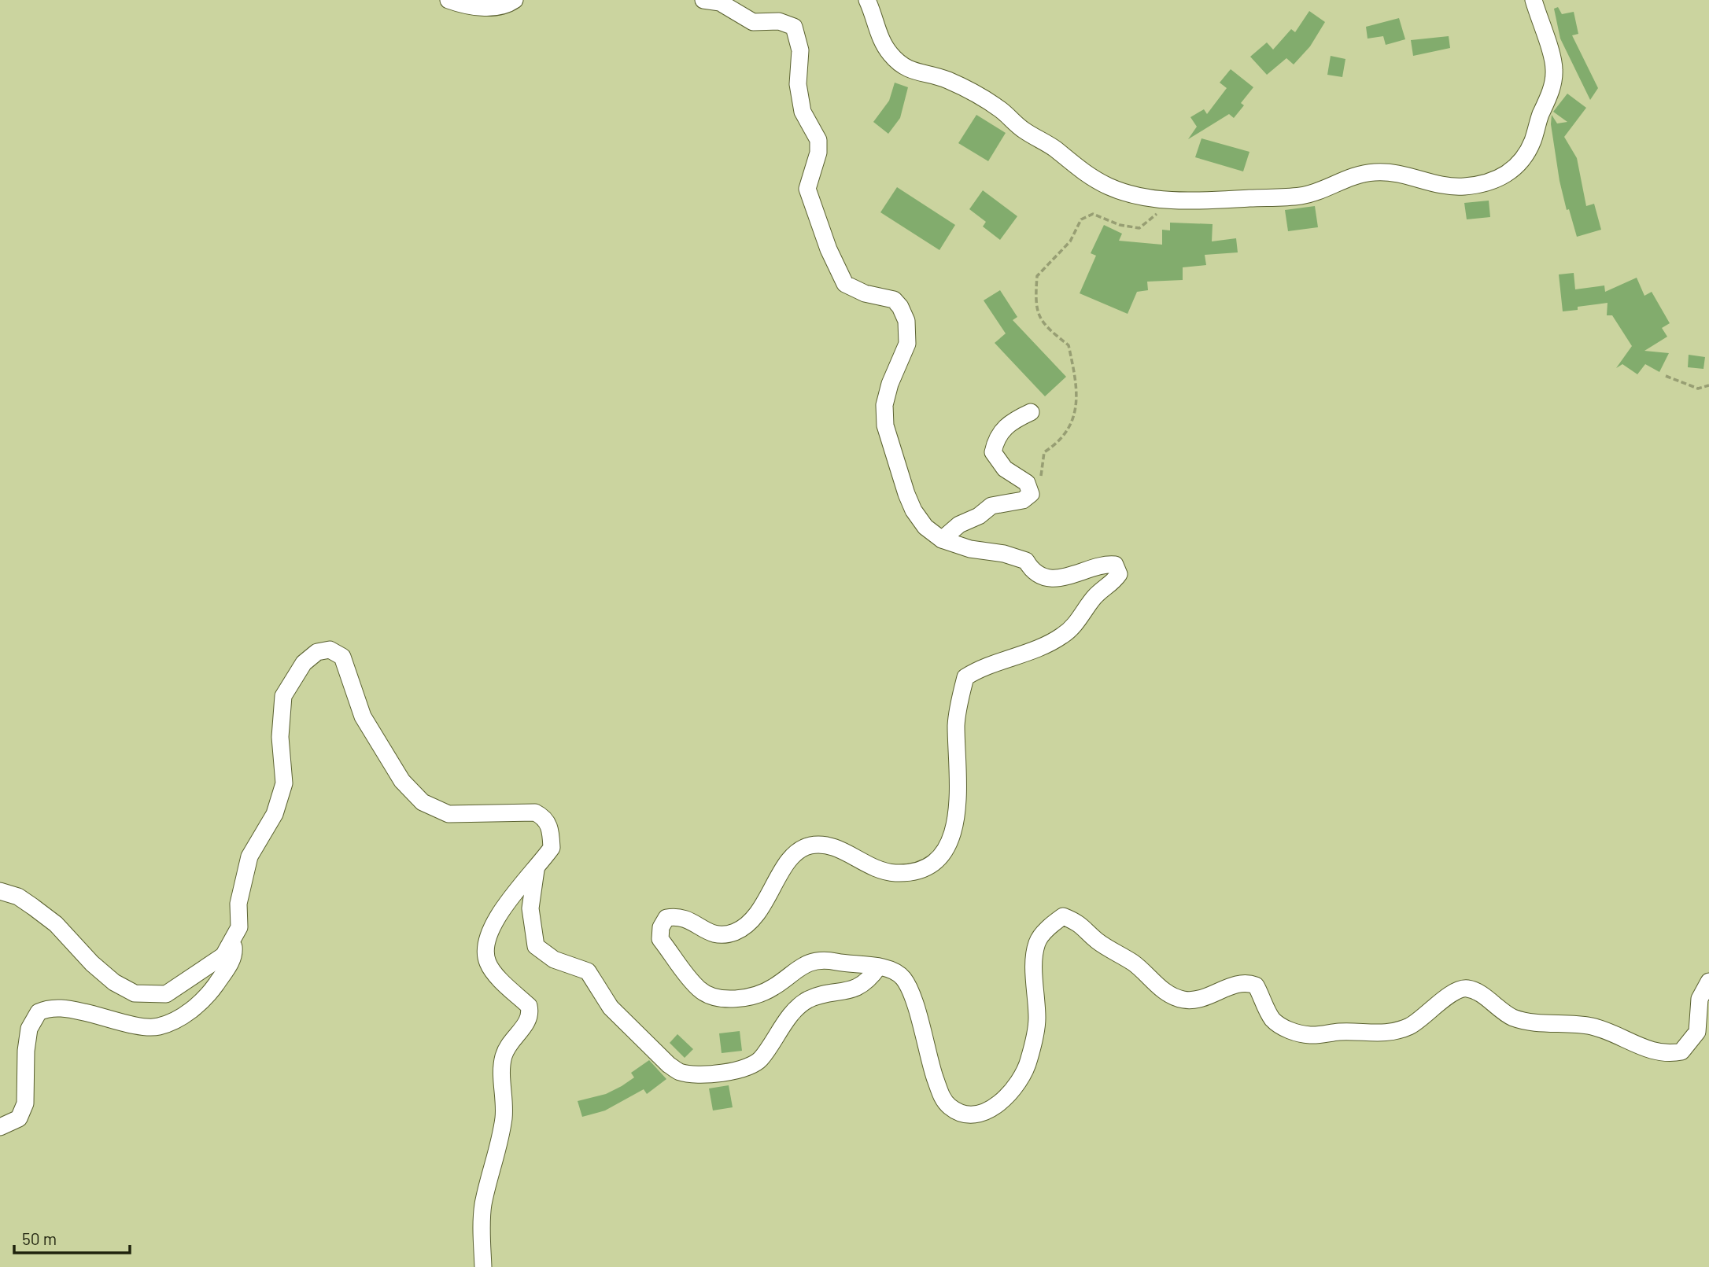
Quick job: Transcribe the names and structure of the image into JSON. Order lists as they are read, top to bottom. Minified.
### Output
{"scale_bar":"50 m"}
